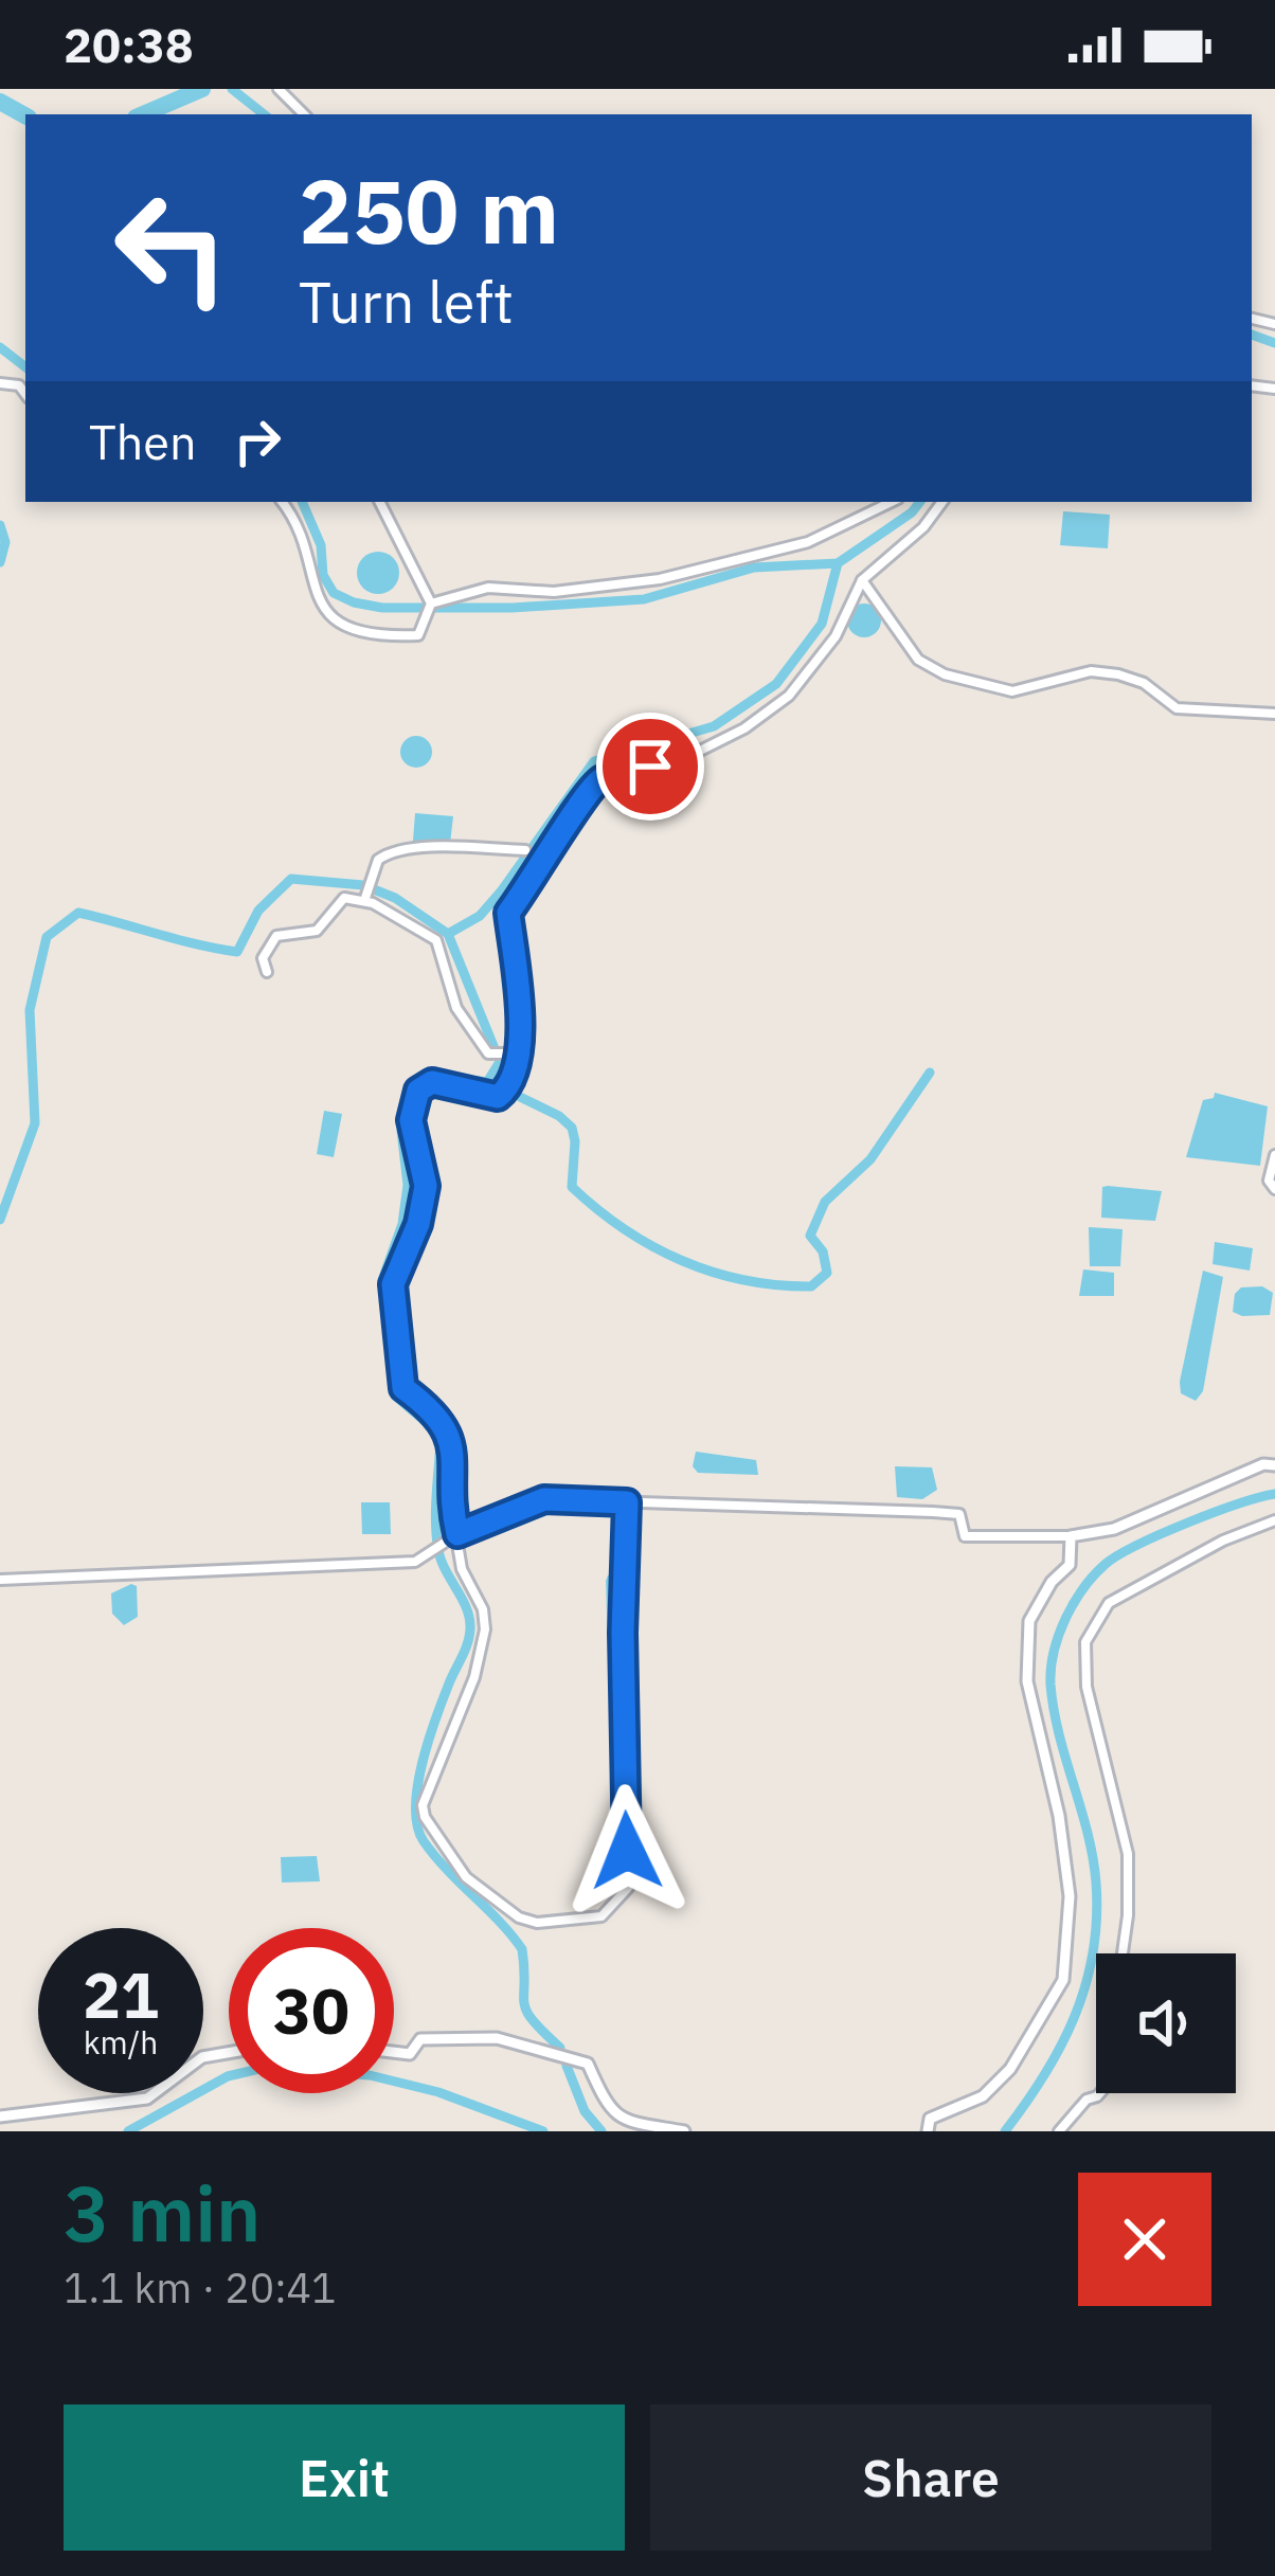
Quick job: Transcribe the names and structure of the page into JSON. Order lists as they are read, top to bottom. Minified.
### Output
{"page":{"status":"20:38","turn":["250 m","Turn left"],"then":"Then","speed":"21 km/h","limit":"30","heading":["3 min","1.1 km · 20:41"],"buttons":["Exit","Share"]}}
